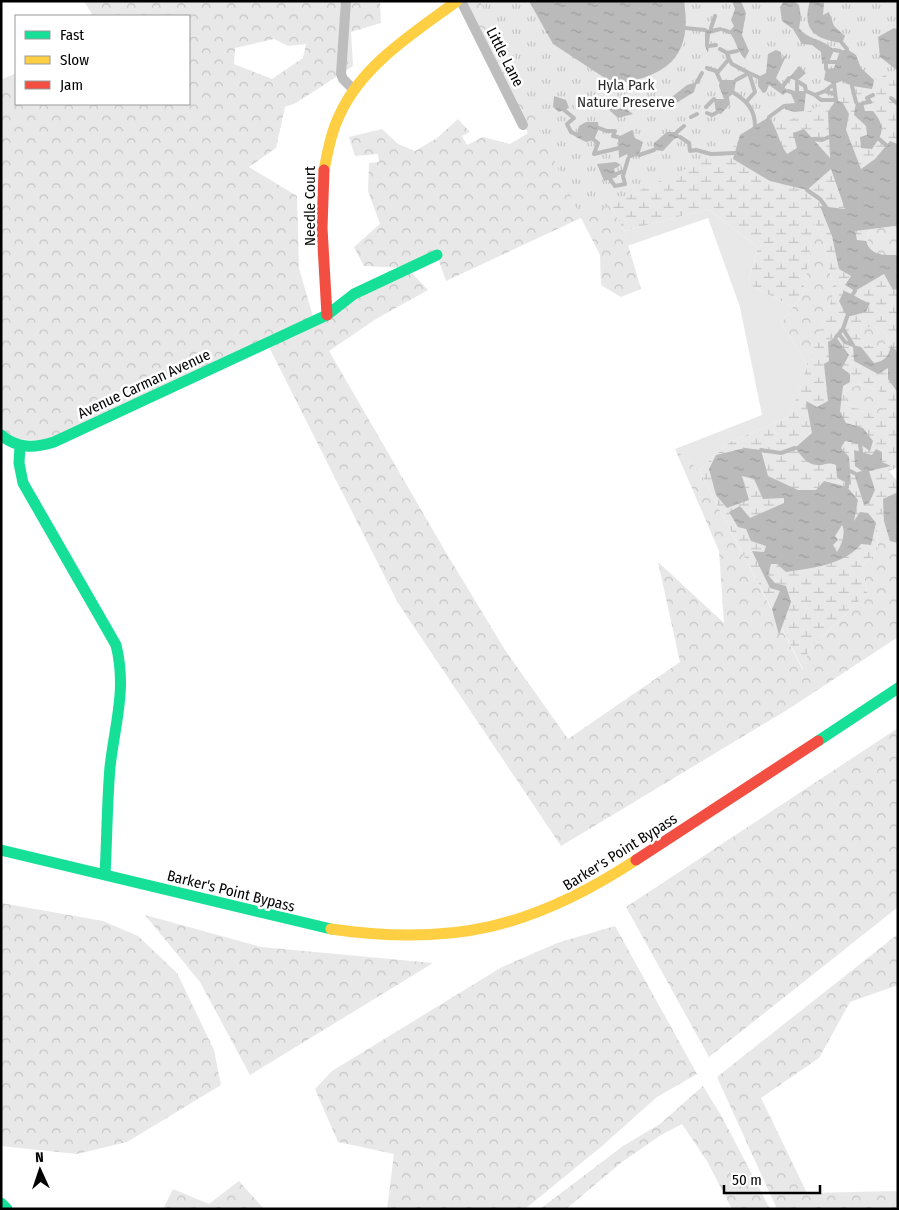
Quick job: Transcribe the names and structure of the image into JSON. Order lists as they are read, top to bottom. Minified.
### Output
{"streets":{"main road":["Needle Court","Avenue Carman Avenue","Barker's Point Bypass"],"street":["Little Lane"]},"crossings":[["Little Lane","Needle Court"],["Needle Court","Avenue Carman Avenue"]],"parks":["Hyla Park Nature Preserve"],"legend":["Fast","Slow","Jam"],"scale_bar":"50 m","north":"top"}
